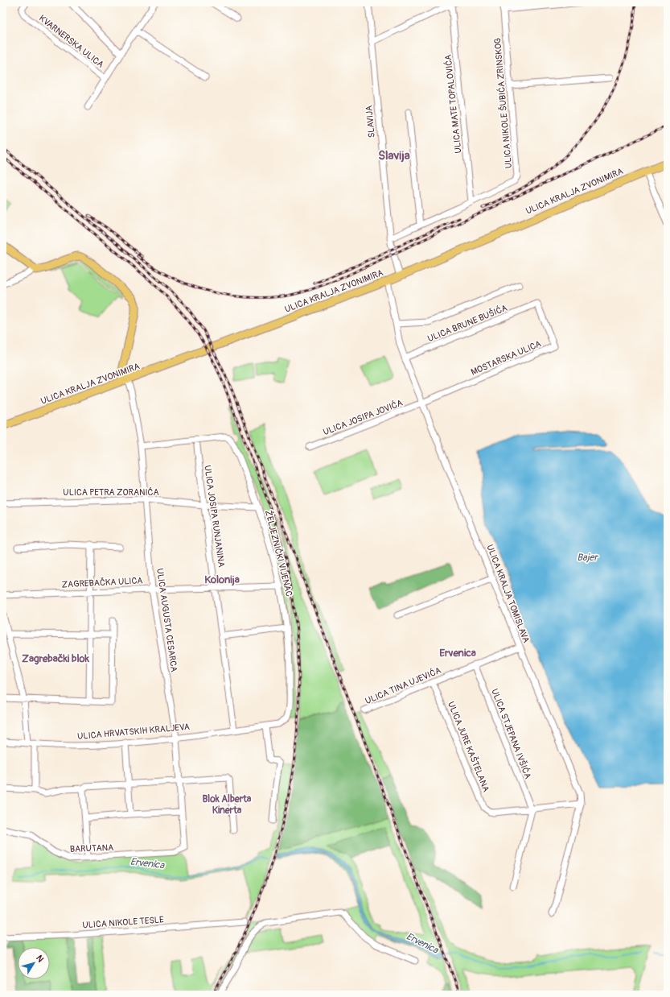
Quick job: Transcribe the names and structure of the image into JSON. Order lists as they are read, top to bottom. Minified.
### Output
{"streets":{"main road":["ULICA KRALJA ZVONIMIRA"],"street":["KVARNERSKA ULICA","ULICA NIKOLE ŠUBIĆA ZRINSKOG","ULICA MATE TOPALOVIĆA","SLAVIJA","ULICA BRUNE BUŠIĆA","MOSTARSKA ULICA","ULICA JOSIPA JOVIĆA","ULICA PETRA ZORANIĆA","ULICA JOSIPA RUNJANINA","ŽELJEZNIČKI VIJENAC","ZAGREBAČKA ULICA","ULICA KRALJA TOMISLAVA","ULICA AUGUSTA CESARCA","ULICA TINA UJEVIĆA","ULICA HRVATSKIH KRALJEVA","ULICA STJEPANA IVŠIĆA","ULICA JURE KAŠTELANA","BARUTANA","ULICA NIKOLE TESLE"]},"crossings":[["ULICA NIKOLE ŠUBIĆA ZRINSKOG","ULICA MATE TOPALOVIĆA"],["ULICA NIKOLE ŠUBIĆA ZRINSKOG","SLAVIJA"],["SLAVIJA","ULICA KRALJA ZVONIMIRA"],["ULICA KRALJA ZVONIMIRA","ULICA KRALJA TOMISLAVA"],["ULICA KRALJA ZVONIMIRA","ULICA AUGUSTA CESARCA"],["ULICA BRUNE BUŠIĆA","MOSTARSKA ULICA"],["ULICA BRUNE BUŠIĆA","ULICA KRALJA TOMISLAVA"],["MOSTARSKA ULICA","ULICA JOSIPA JOVIĆA"],["MOSTARSKA ULICA","ULICA KRALJA TOMISLAVA"],["ULICA JOSIPA JOVIĆA","ULICA KRALJA TOMISLAVA"],["ULICA PETRA ZORANIĆA","ULICA JOSIPA RUNJANINA"],["ULICA PETRA ZORANIĆA","ŽELJEZNIČKI VIJENAC"],["ULICA PETRA ZORANIĆA","ULICA AUGUSTA CESARCA"],["ULICA JOSIPA RUNJANINA","ŽELJEZNIČKI VIJENAC"],["ULICA JOSIPA RUNJANINA","ZAGREBAČKA ULICA"],["ULICA JOSIPA RUNJANINA","ULICA HRVATSKIH KRALJEVA"],["ŽELJEZNIČKI VIJENAC","ZAGREBAČKA ULICA"],["ŽELJEZNIČKI VIJENAC","ULICA HRVATSKIH KRALJEVA"],["ZAGREBAČKA ULICA","ULICA AUGUSTA CESARCA"],["ULICA KRALJA TOMISLAVA","ULICA TINA UJEVIĆA"],["ULICA AUGUSTA CESARCA","ULICA HRVATSKIH KRALJEVA"],["ULICA AUGUSTA CESARCA","BARUTANA"],["ULICA TINA UJEVIĆA","ULICA STJEPANA IVŠIĆA"],["ULICA TINA UJEVIĆA","ULICA JURE KAŠTELANA"],["ULICA STJEPANA IVŠIĆA","ULICA JURE KAŠTELANA"]],"districts":["Slavija","Kolonija","Ervenica","Zagrebački blok","Blok Alberta Kinerta"],"water":["Bajer","Ervenica"],"north":"top right"}
